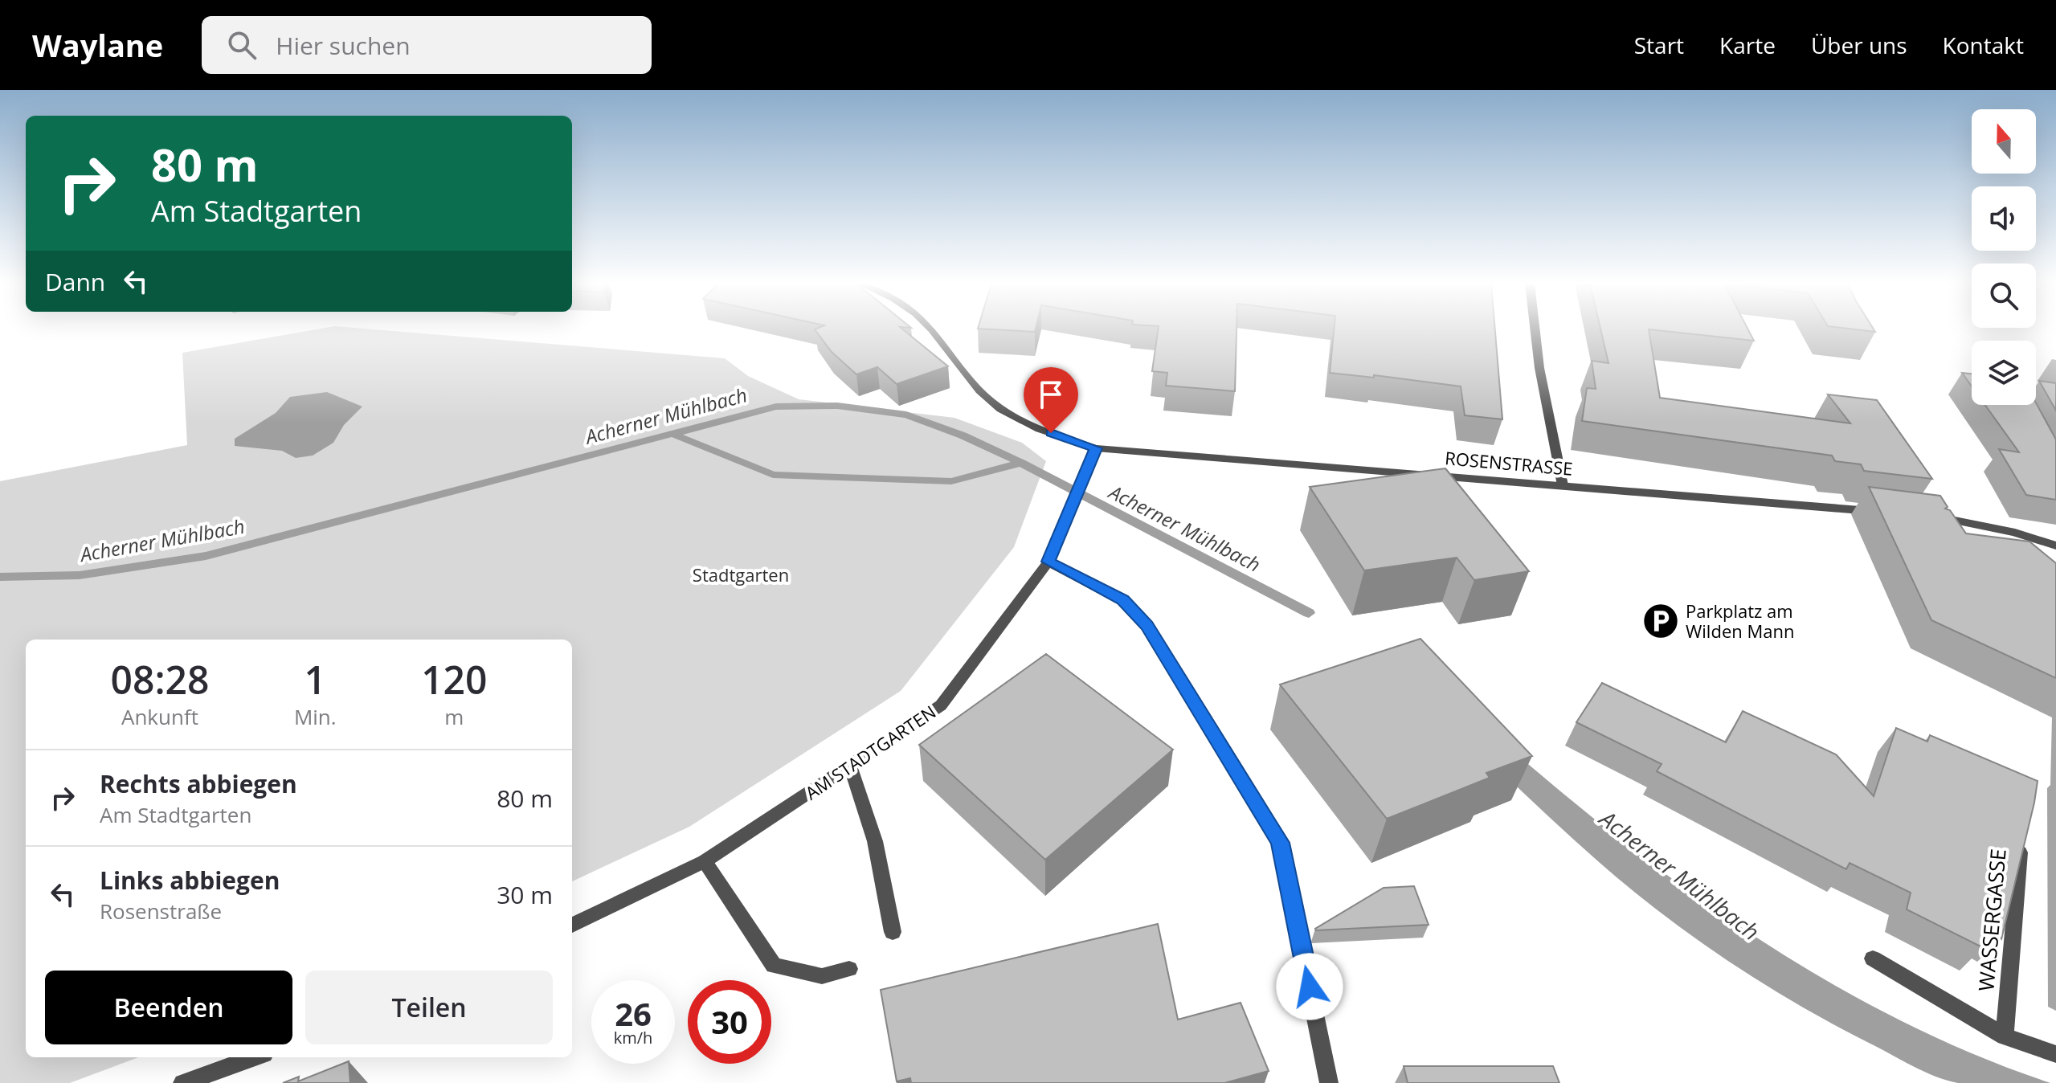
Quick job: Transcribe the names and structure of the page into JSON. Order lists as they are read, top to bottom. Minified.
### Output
{"streets":{"street":["ROSENSTRASSE","AM STADTGARTEN","WASSERGASSE"]},"crossings":[["ROSENSTRASSE","AM STADTGARTEN"]],"water":["Acherner Mühlbach"],"parks":["Stadtgarten"],"places":{"parking":["Parkplatz am Wilden Mann"]},"north":"top","page":{"header":"Waylane","search":"Hier suchen","nav":["Start","Karte","Über uns","Kontakt"],"turn":["80 m","Am Stadtgarten"],"then":"Dann","eta":["08:28","Ankunft","1","Min.","120","m"],"list":[{"name":"Rechts abbiegen","note":"Am Stadtgarten","value":"80 m"},{"name":"Links abbiegen","note":"Rosenstraße","value":"30 m"}],"buttons":["Beenden","Teilen"],"speed":"26 km/h","limit":"30"}}
